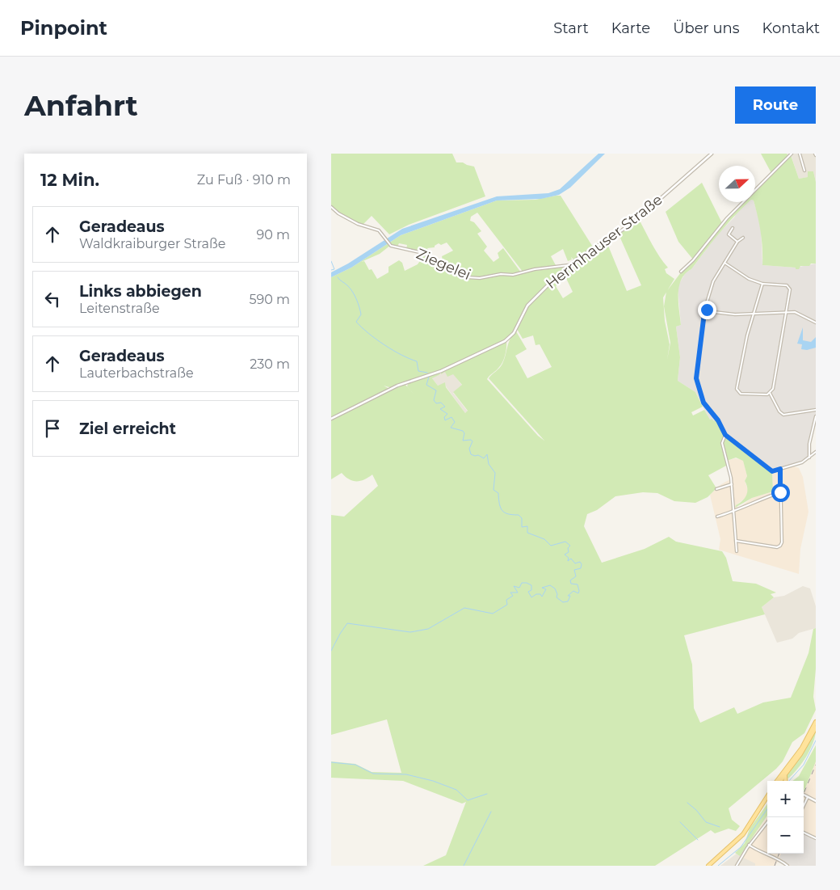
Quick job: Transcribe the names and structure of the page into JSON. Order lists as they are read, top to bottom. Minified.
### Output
{"streets":{"street":["Herrnhauser Straße","Ziegelei"]},"crossings":[["Herrnhauser Straße","Ziegelei"]],"north":"right","page":{"header":"Pinpoint","nav":["Start","Karte","Über uns","Kontakt"],"buttons":"Route","title":"Anfahrt","heading":["12 Min.","Zu Fuß · 910 m"],"list":[["Geradeaus","Waldkraiburger Straße","90 m"],["Links abbiegen","Leitenstraße","590 m"],["Geradeaus","Lauterbachstraße","230 m"],"Ziel erreicht"],"map_buttons":["+","−"]}}
